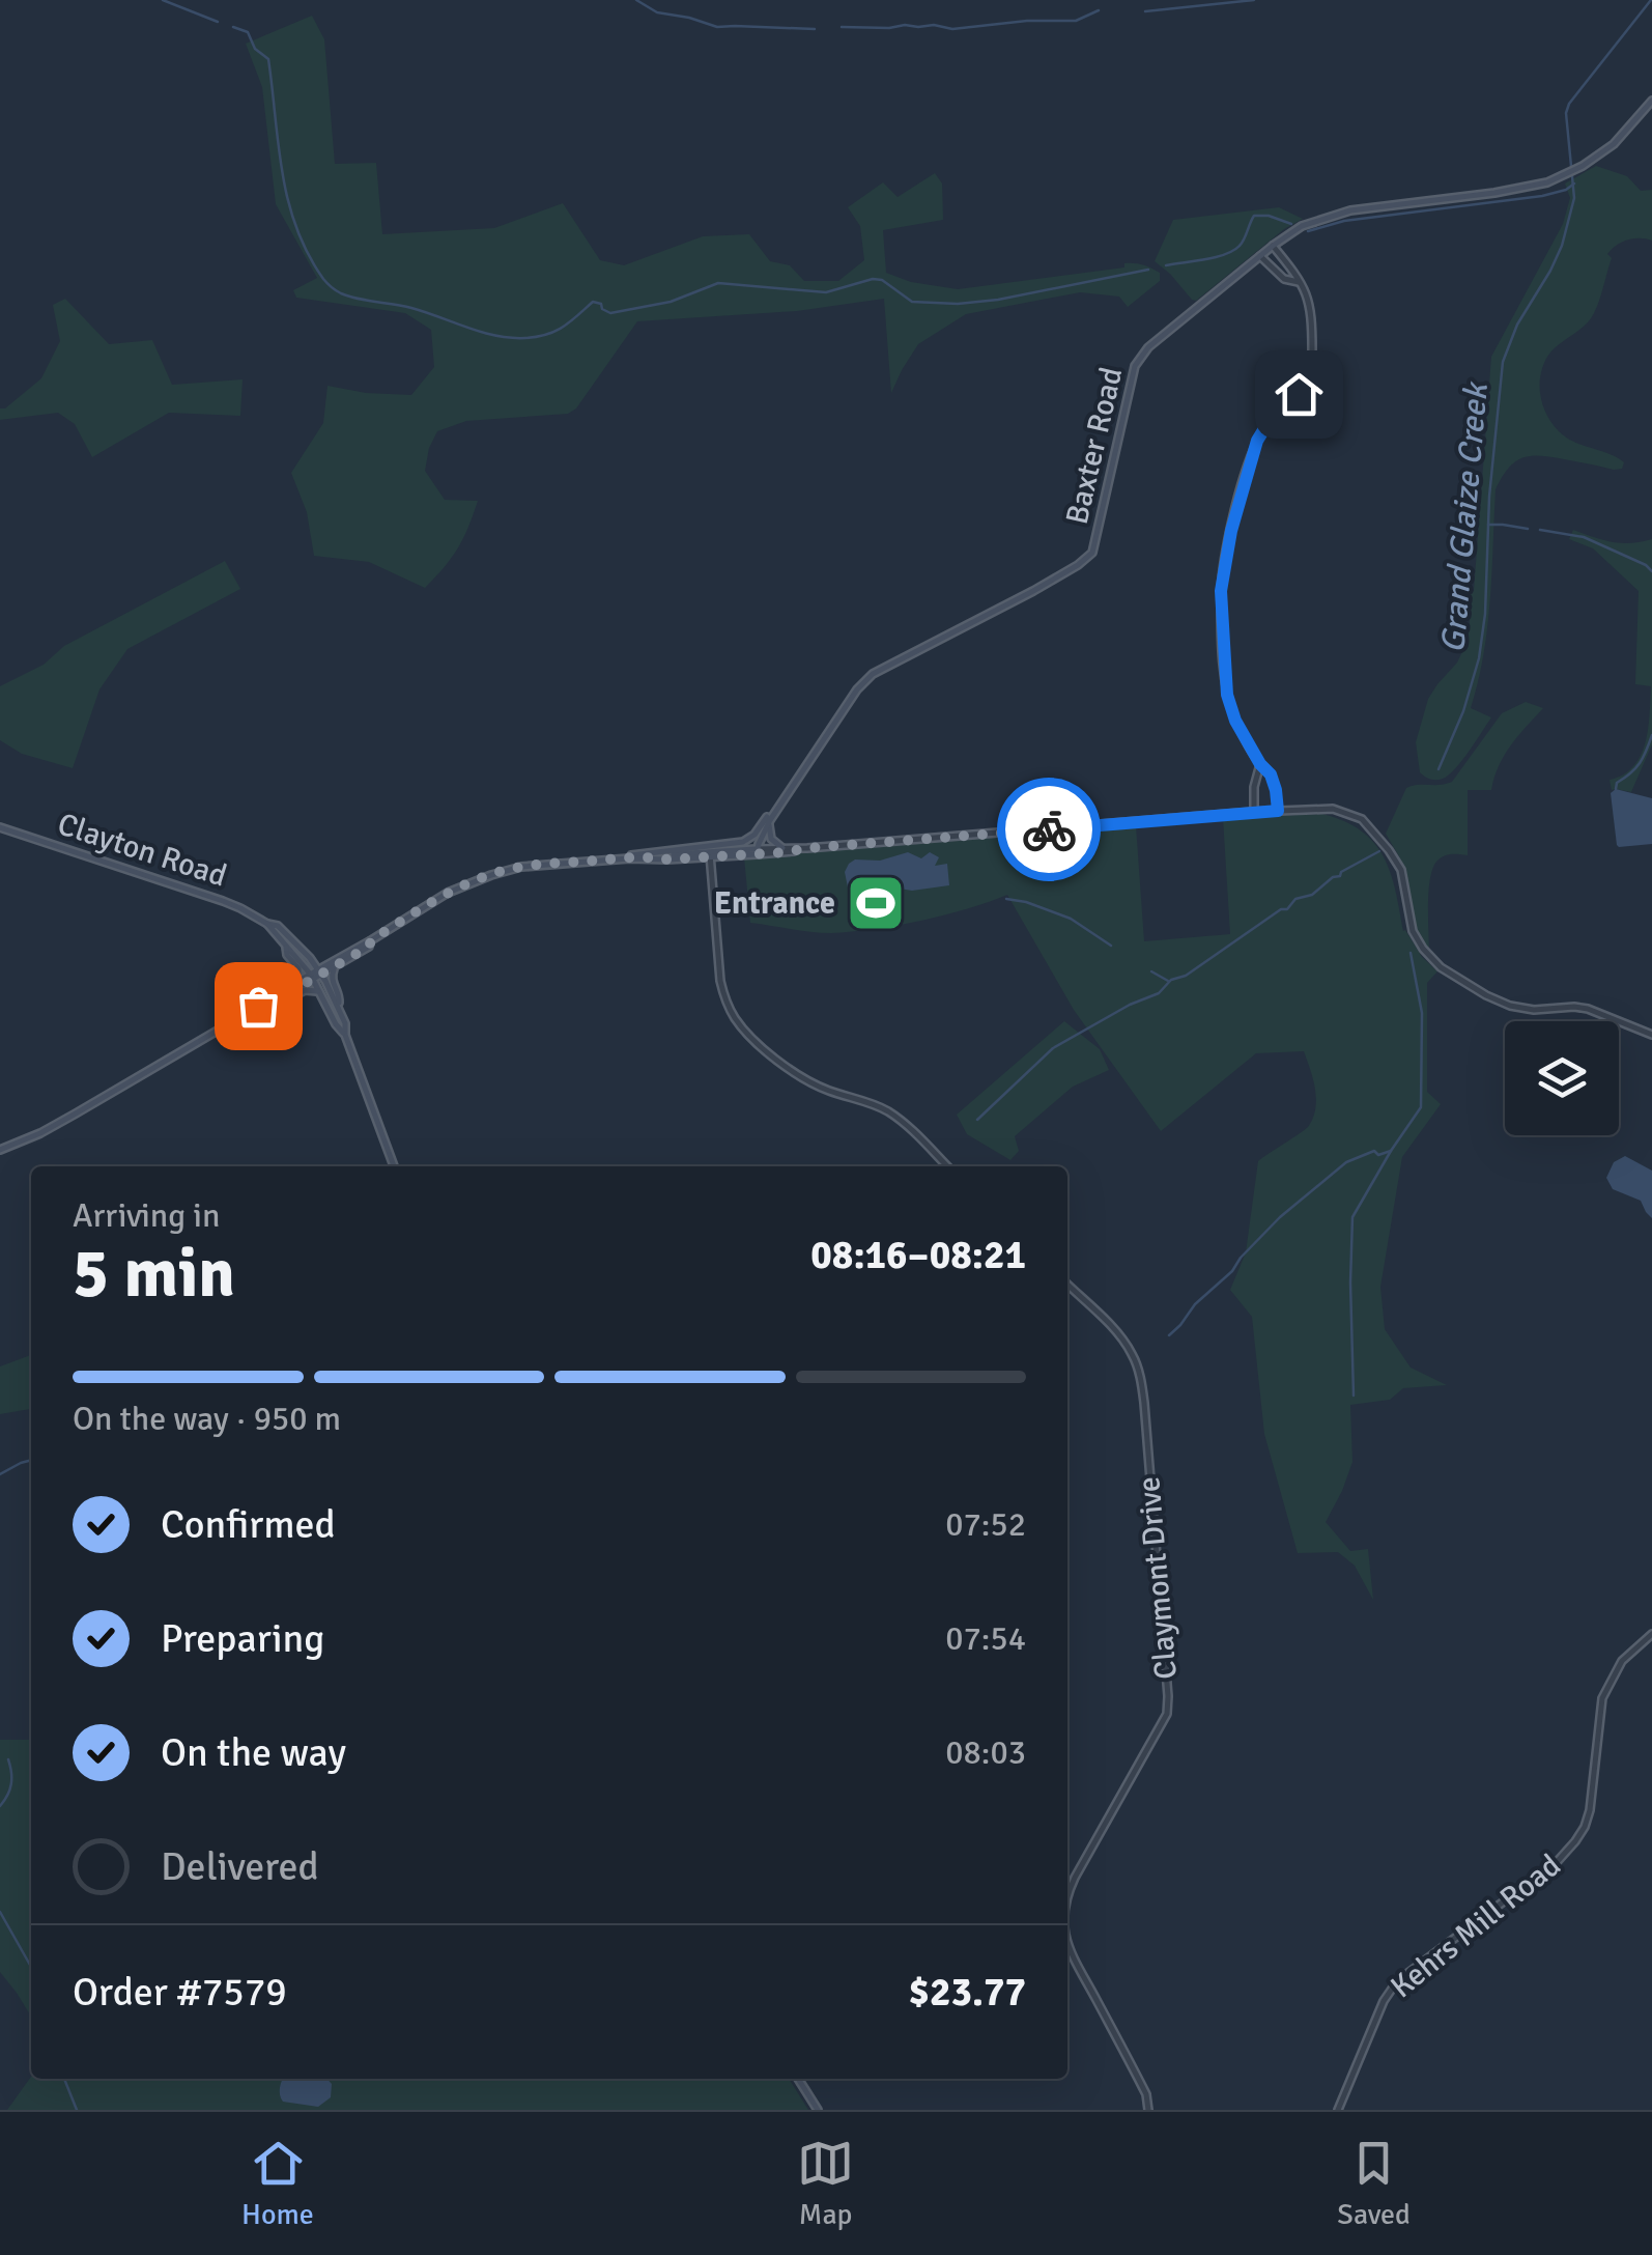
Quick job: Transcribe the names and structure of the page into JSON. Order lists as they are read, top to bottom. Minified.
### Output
{"streets":{"main road":["Baxter Road","Clayton Road"],"street":["Claymont Drive","Kehrs Mill Road"]},"water":["Grand Glaize Creek"],"places":{"sports":["Entrance"]},"page":{"heading":["5 min","Arriving in","08:16–08:21"],"panel":["Order #7579","$23.77"],"bar":"On the way · 950 m","list":[["Confirmed","07:52"],["Preparing","07:54"],["On the way","08:03"],"Delivered"],"tabs":["Home","Map","Saved"]}}
